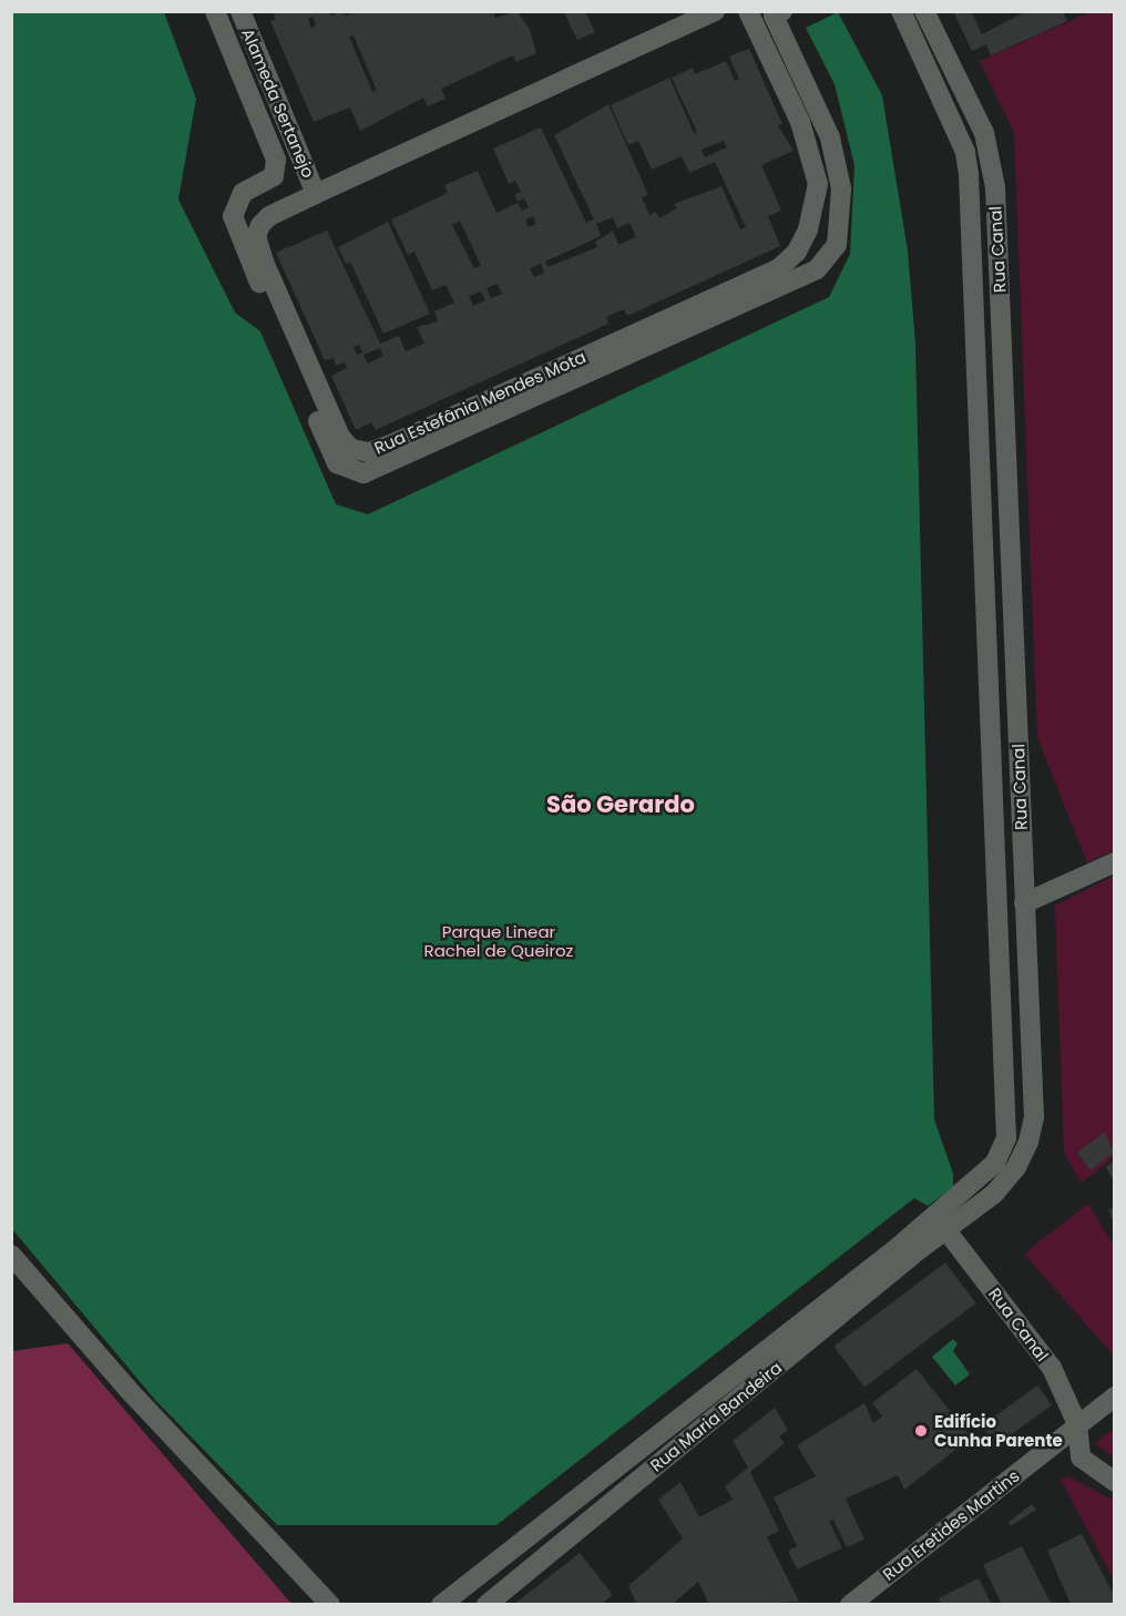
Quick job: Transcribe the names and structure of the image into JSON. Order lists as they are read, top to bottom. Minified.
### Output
{"streets":{"street":["Alameda Sertanejo","Rua Canal","Rua Estefânia Mendes Mota","Rua Maria Bandeira","Rua Eretides Martins"]},"crossings":[["Alameda Sertanejo","Rua Estefânia Mendes Mota"],["Rua Canal","Rua Maria Bandeira"],["Rua Canal","Rua Eretides Martins"]],"districts":["São Gerardo"],"parks":["Parque Linear Rachel de Queiroz"],"places":["Edifício Cunha Parente"]}
